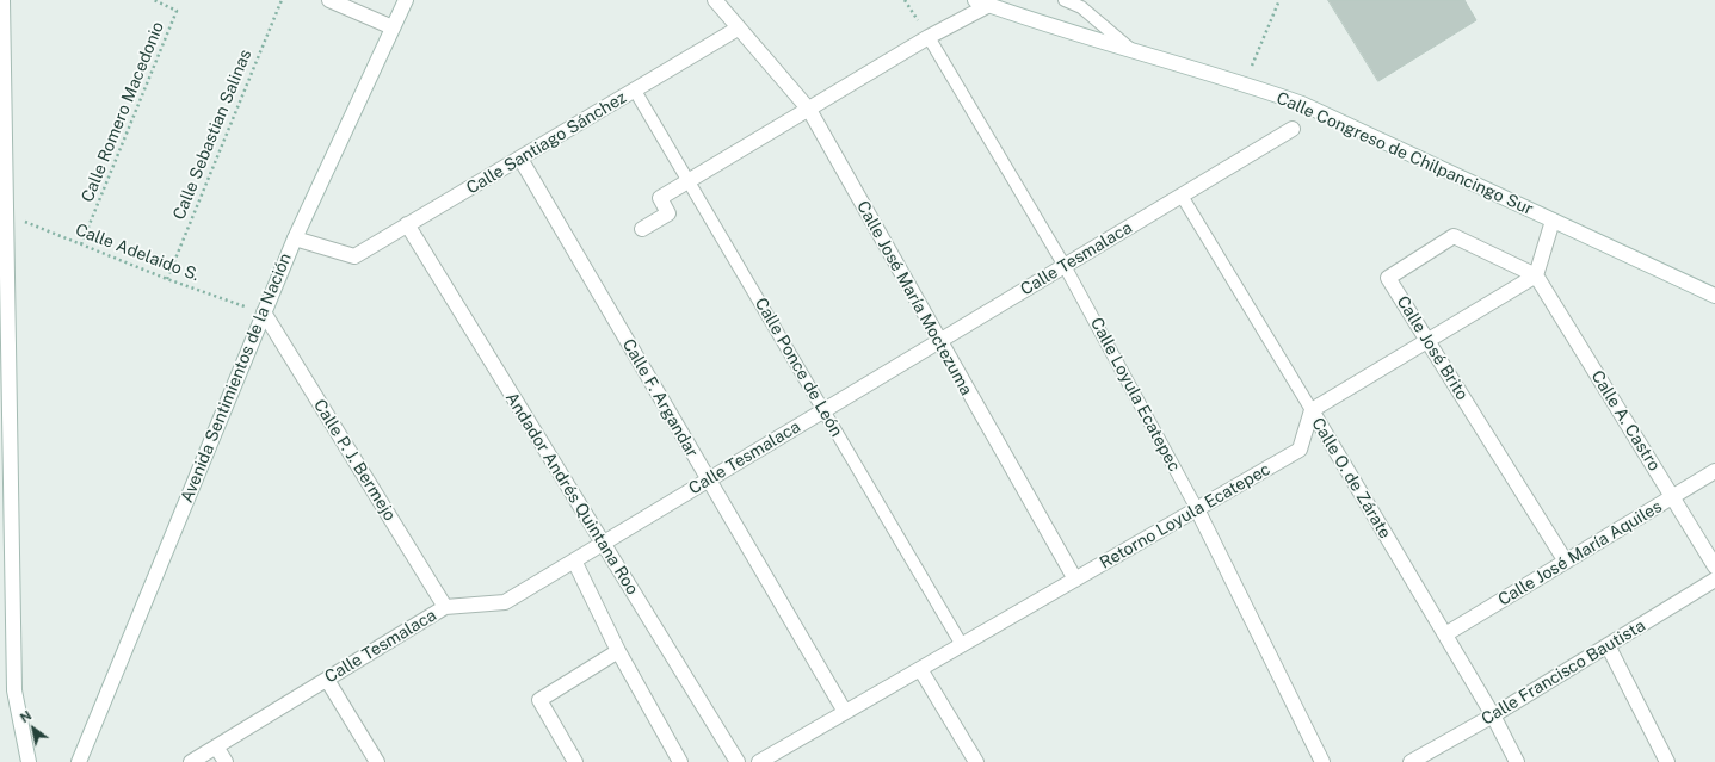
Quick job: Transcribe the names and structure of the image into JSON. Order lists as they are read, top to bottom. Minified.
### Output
{"streets":{"street":["Calle Santiago Sánchez","Calle Congreso de Chilpancingo Sur","Calle Tesmalaca","Calle José María Moctezuma","Calle José Brito","Avenida Sentimientos de la Nación","Calle Loyula Ecatepec","Calle F. Argandar","Calle A. Castro","Calle P. J. Bermejo","Calle O. de Zárate","Andador Andrés Quintana Roo","Retorno Loyula Ecatepec","Calle José María Aquiles","Calle Francisco Bautista"],"lane":["Calle Ponce de León"],"path":["Calle Romero Macedonio","Calle Sebastian Salinas","Calle Adelaido S."]},"crossings":[["Calle Romero Macedonio","Calle Adelaido S."],["Calle Sebastian Salinas","Calle Adelaido S."],["Calle Santiago Sánchez","Calle José María Moctezuma"],["Calle Santiago Sánchez","Calle Ponce de León"],["Calle Santiago Sánchez","Avenida Sentimientos de la Nación"],["Calle Santiago Sánchez","Calle F. Argandar"],["Calle Santiago Sánchez","Andador Andrés Quintana Roo"],["Calle Adelaido S.","Avenida Sentimientos de la Nación"],["Calle Adelaido S.","Calle P. J. Bermejo"],["Calle Tesmalaca","Calle José María Moctezuma"],["Calle Tesmalaca","Calle Ponce de León"],["Calle Tesmalaca","Calle Loyula Ecatepec"],["Calle Tesmalaca","Calle F. Argandar"],["Calle Tesmalaca","Calle P. J. Bermejo"],["Calle Tesmalaca","Calle O. de Zárate"],["Calle Tesmalaca","Andador Andrés Quintana Roo"],["Calle José María Moctezuma","Retorno Loyula Ecatepec"],["Calle José Brito","Calle A. Castro"],["Calle José Brito","Calle José María Aquiles"],["Calle Ponce de León","Retorno Loyula Ecatepec"],["Avenida Sentimientos de la Nación","Calle P. J. Bermejo"],["Calle Loyula Ecatepec","Retorno Loyula Ecatepec"],["Calle F. Argandar","Retorno Loyula Ecatepec"],["Calle A. Castro","Calle José María Aquiles"],["Calle O. de Zárate","Retorno Loyula Ecatepec"],["Calle O. de Zárate","Calle José María Aquiles"],["Calle O. de Zárate","Calle Francisco Bautista"]],"north":"top left"}
